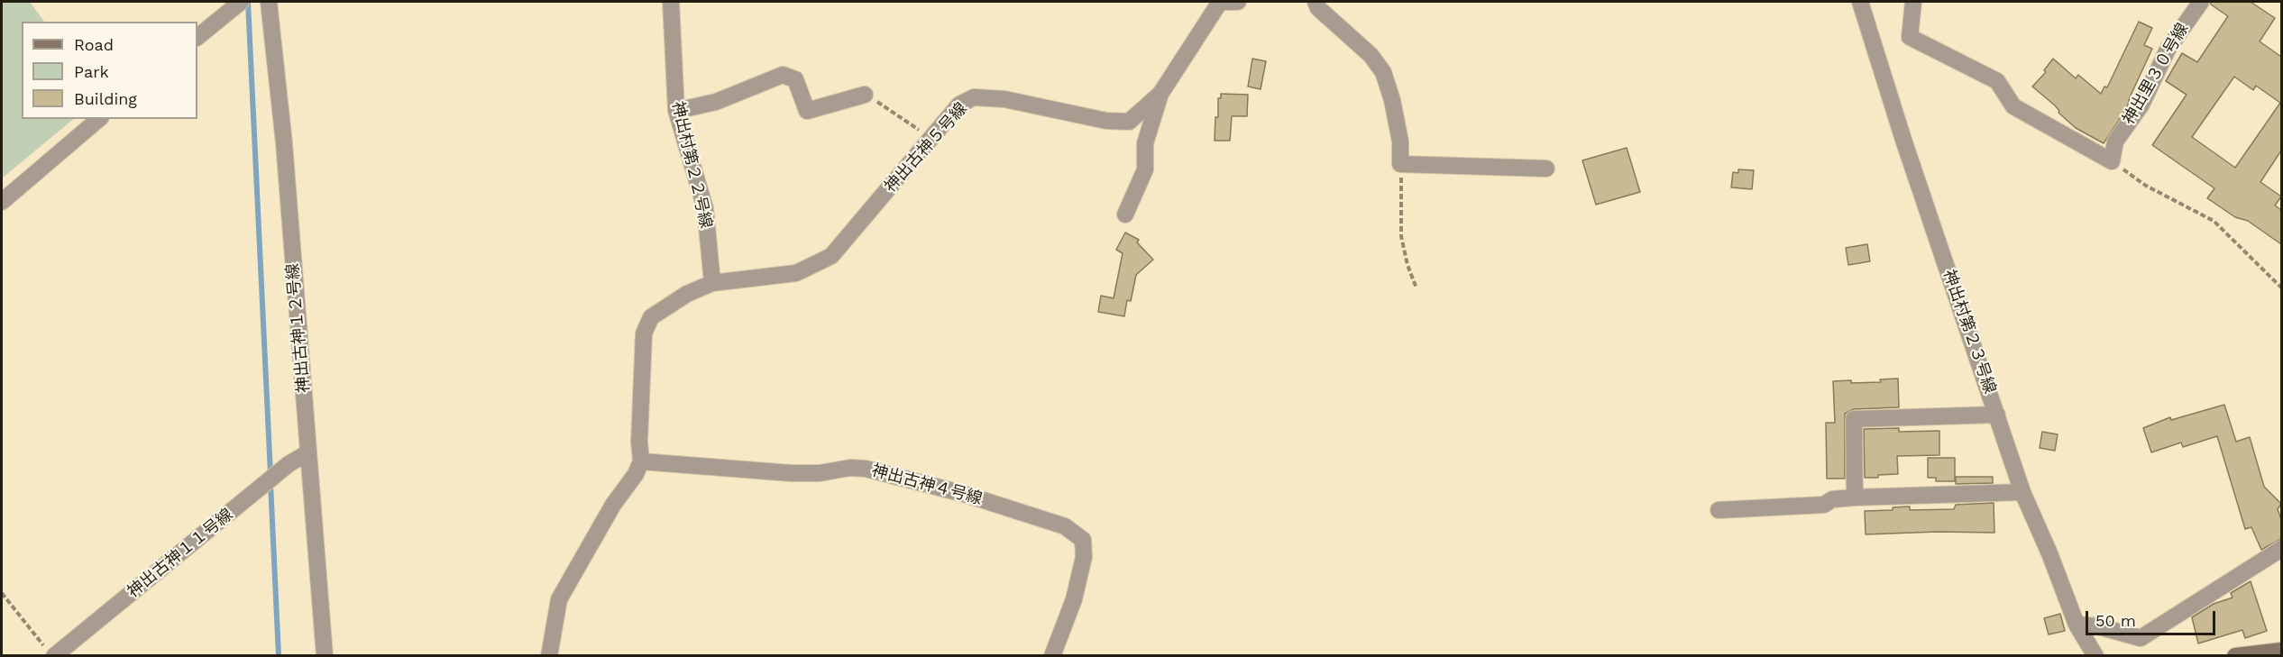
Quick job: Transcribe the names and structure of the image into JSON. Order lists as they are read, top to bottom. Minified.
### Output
{"streets":{"street":["神出里３０号線","神出古神５号線","神出村第２２号線","神出古神１２号線","神出村第２３号線","神出古神４号線","神出古神１１号線"]},"crossings":[["神出古神５号線","神出村第２２号線"],["神出古神１２号線","神出古神１１号線"]],"legend":["Road","Park","Building"],"scale_bar":"50 m"}
